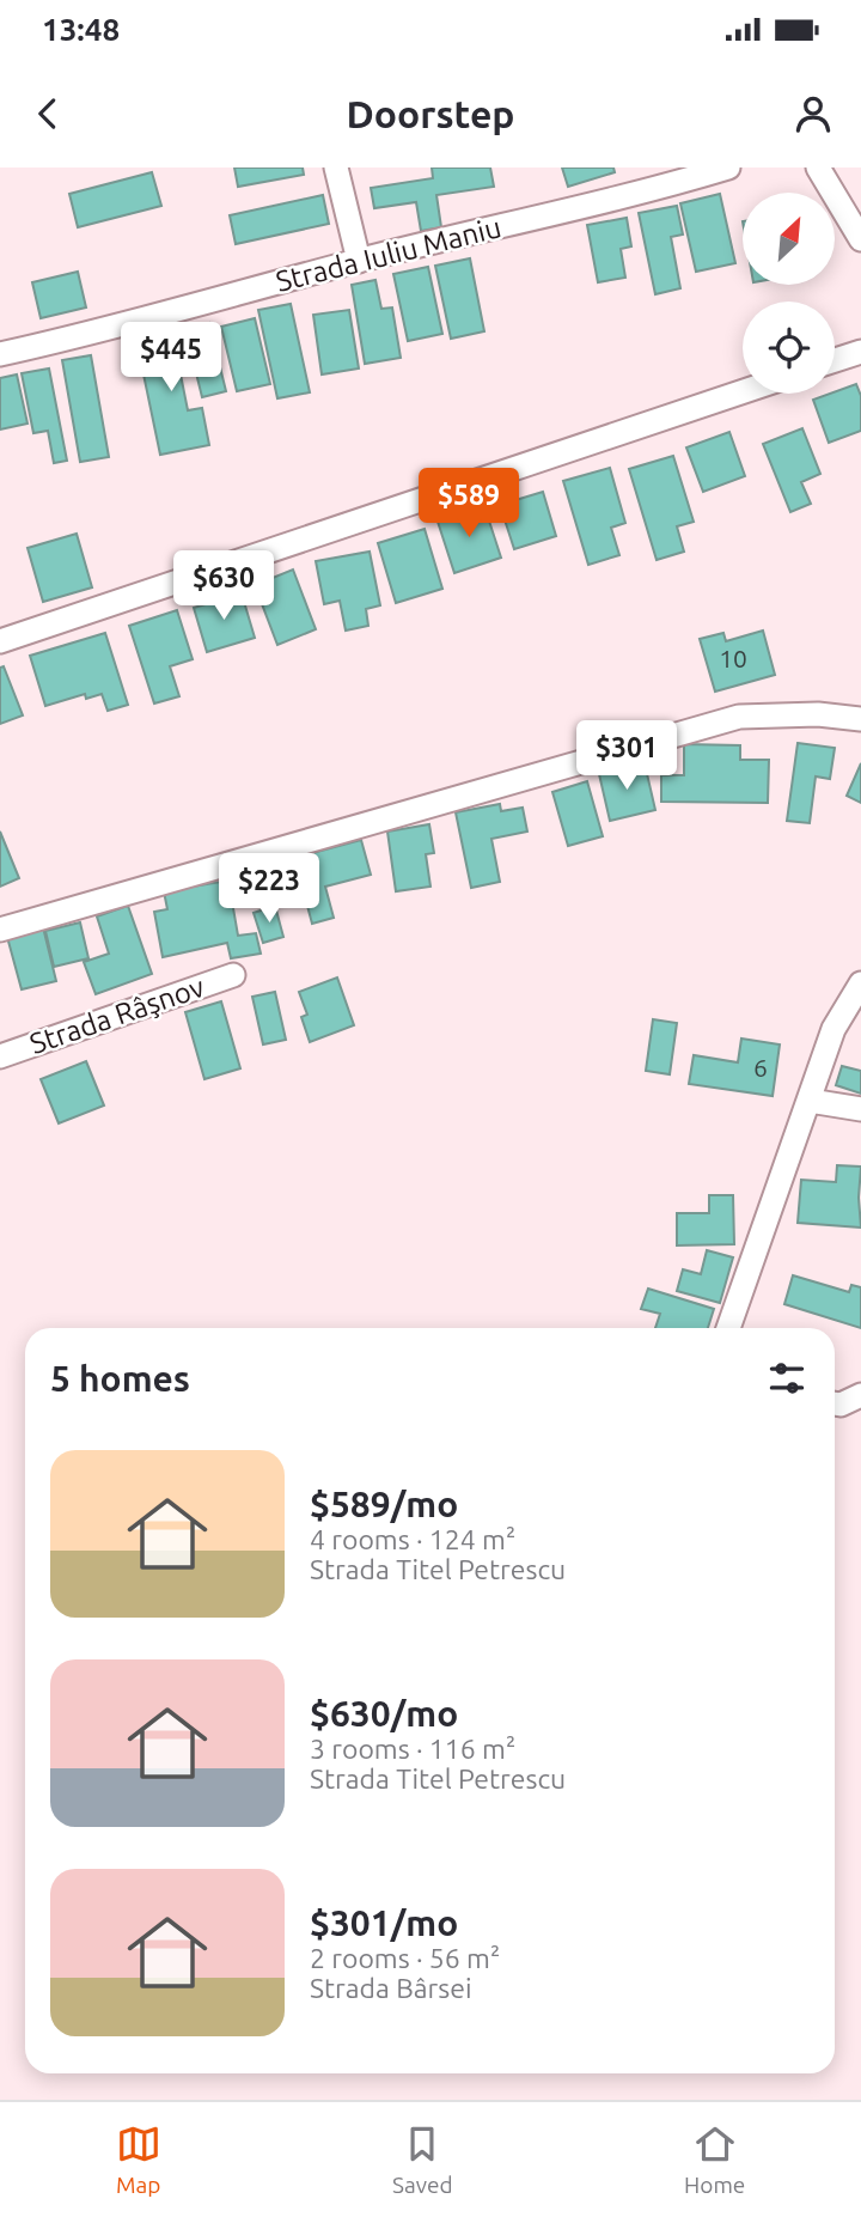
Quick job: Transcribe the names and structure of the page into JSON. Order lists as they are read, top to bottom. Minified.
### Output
{"streets":{"street":["Strada Iuliu Maniu","Strada Râşnov"]},"house_numbers":["10","6"],"north":"top right","page":{"status":"13:48","header":"Doorstep","price":["$445","$589","$630","$301","$223"],"heading":"5 homes","list":[{"name":"$589/mo","note":"4 rooms · 124 m² · Strada Titel Petrescu"},{"name":"$630/mo","note":"3 rooms · 116 m² · Strada Titel Petrescu"},{"name":"$301/mo","note":"2 rooms · 56 m² · Strada Bârsei"}],"tabs":["Map","Saved","Home"]}}
